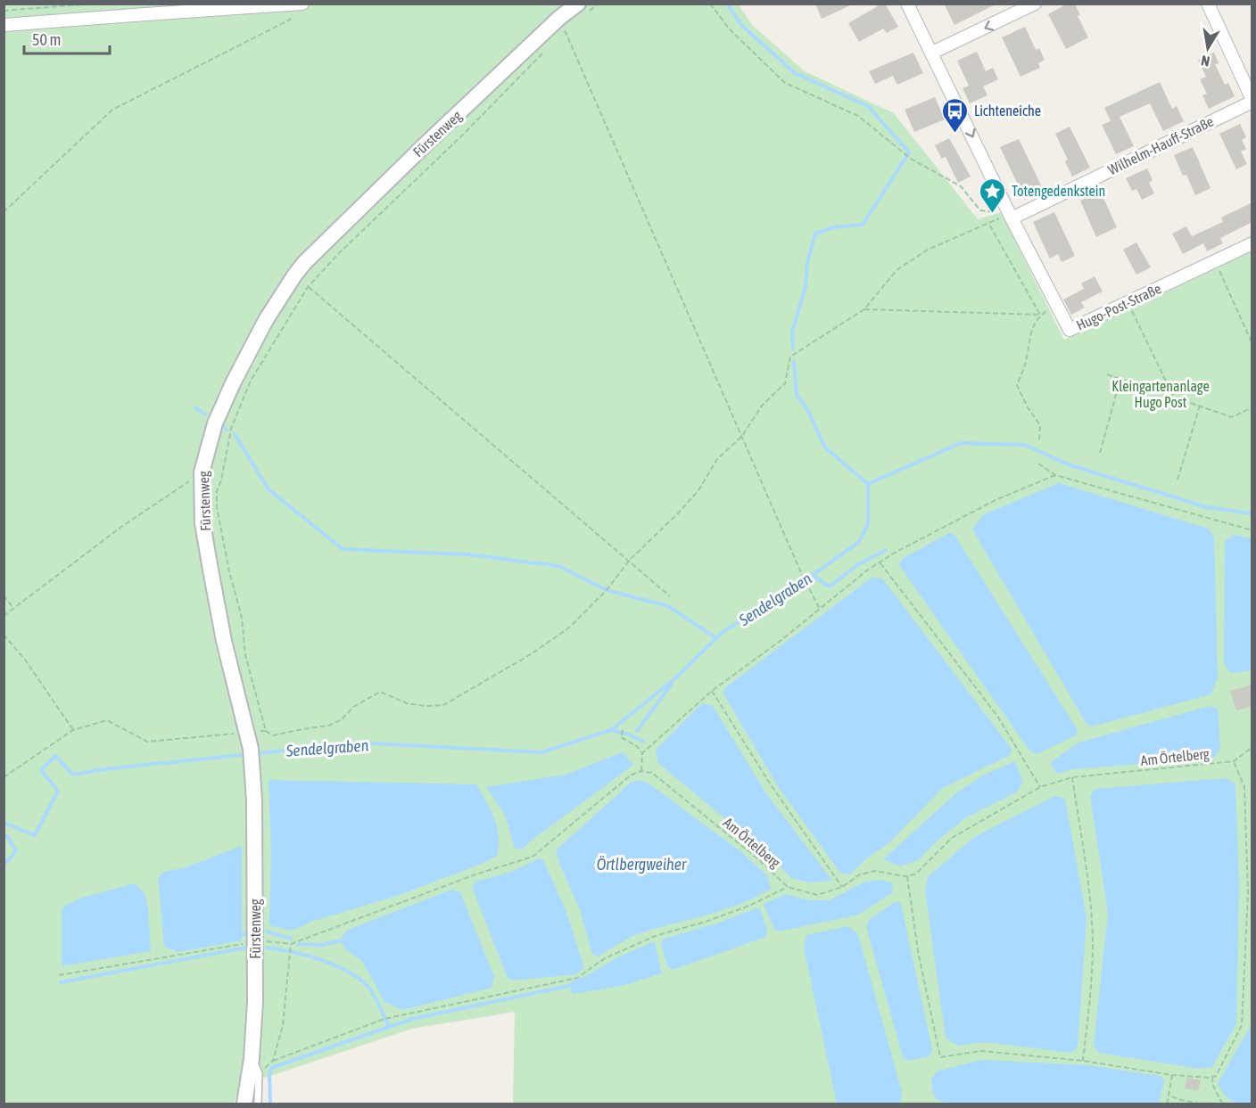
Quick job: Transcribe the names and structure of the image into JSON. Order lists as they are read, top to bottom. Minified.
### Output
{"streets":{"street":["Fürstenweg","Wilhelm-Hauff-Straße","Hugo-Post-Straße"],"path":["Am Örtelberg"]},"crossings":[["Wilhelm-Hauff-Straße","Hugo-Post-Straße"]],"water":["Sendelgraben","Örtlbergweiher"],"parks":["Kleingartenanlage Hugo Post"],"places":{"bus stop":["Lichteneiche"],"place":["Totengedenkstein"]},"scale_bar":"50 m","north":"bottom"}
